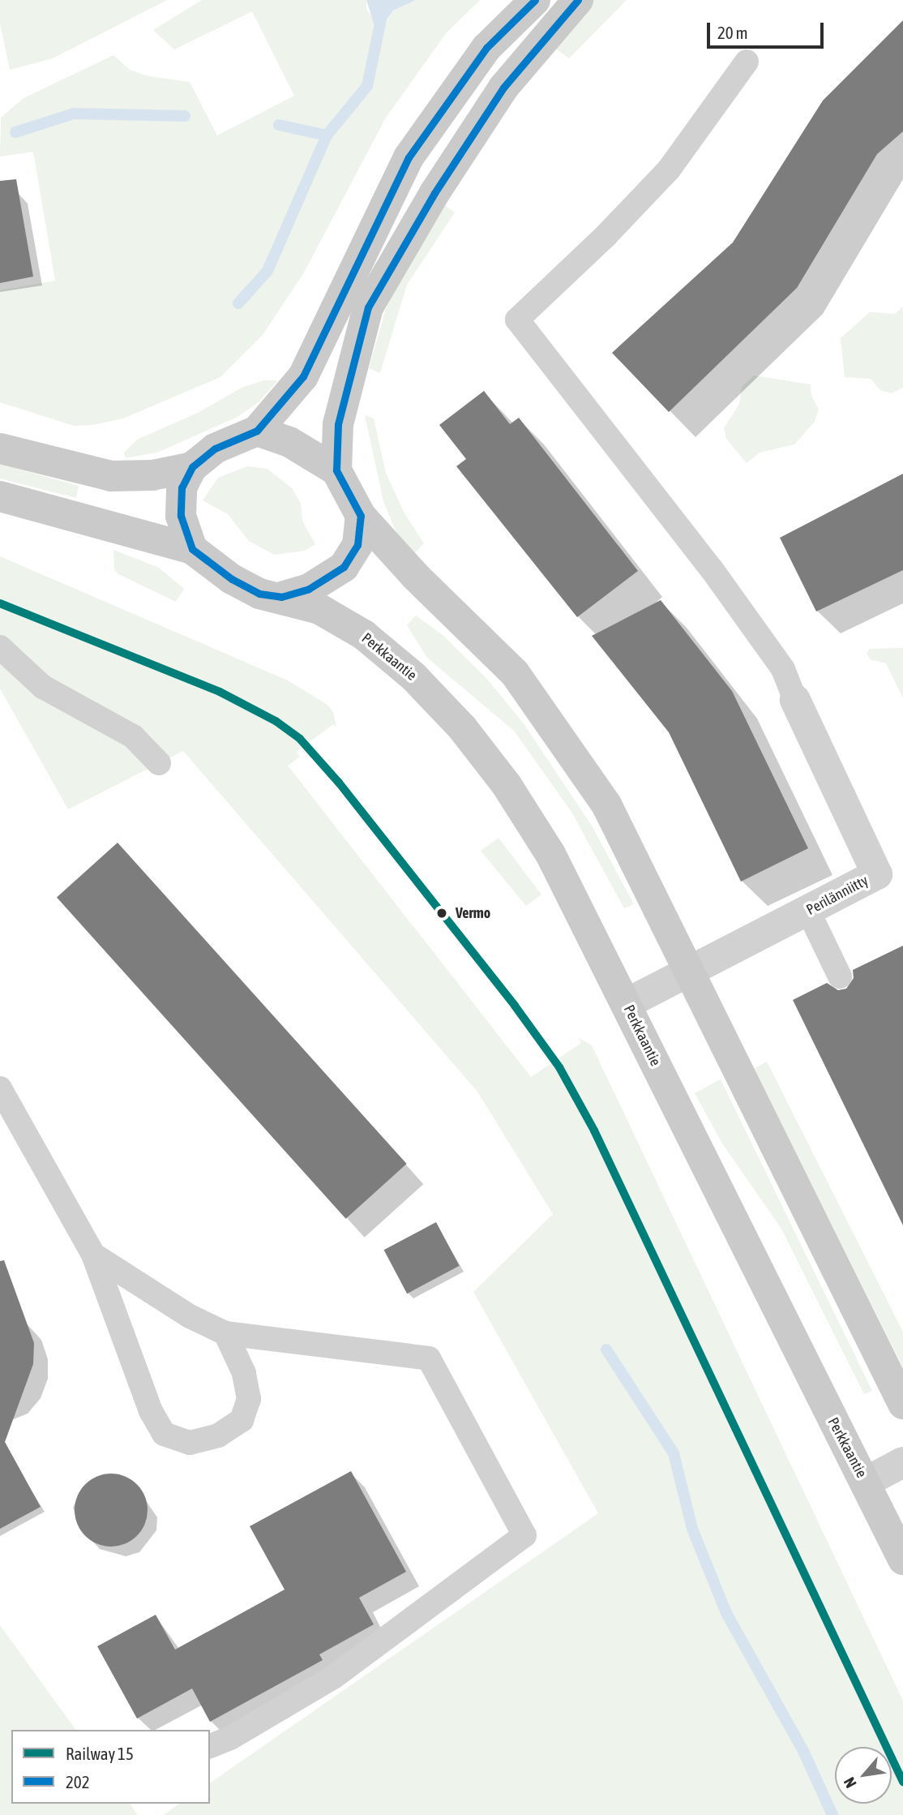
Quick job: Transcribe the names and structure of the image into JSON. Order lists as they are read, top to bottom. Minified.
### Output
{"streets":{"main road":["Perkkaantie"],"street":["Perilänniitty"]},"crossings":[["Perkkaantie","Perilänniitty"]],"places":["Vermo"],"lines":["transit line 202","rail line 15"],"legend":["Railway 15","202"],"scale_bar":"20 m","north":"bottom left"}
